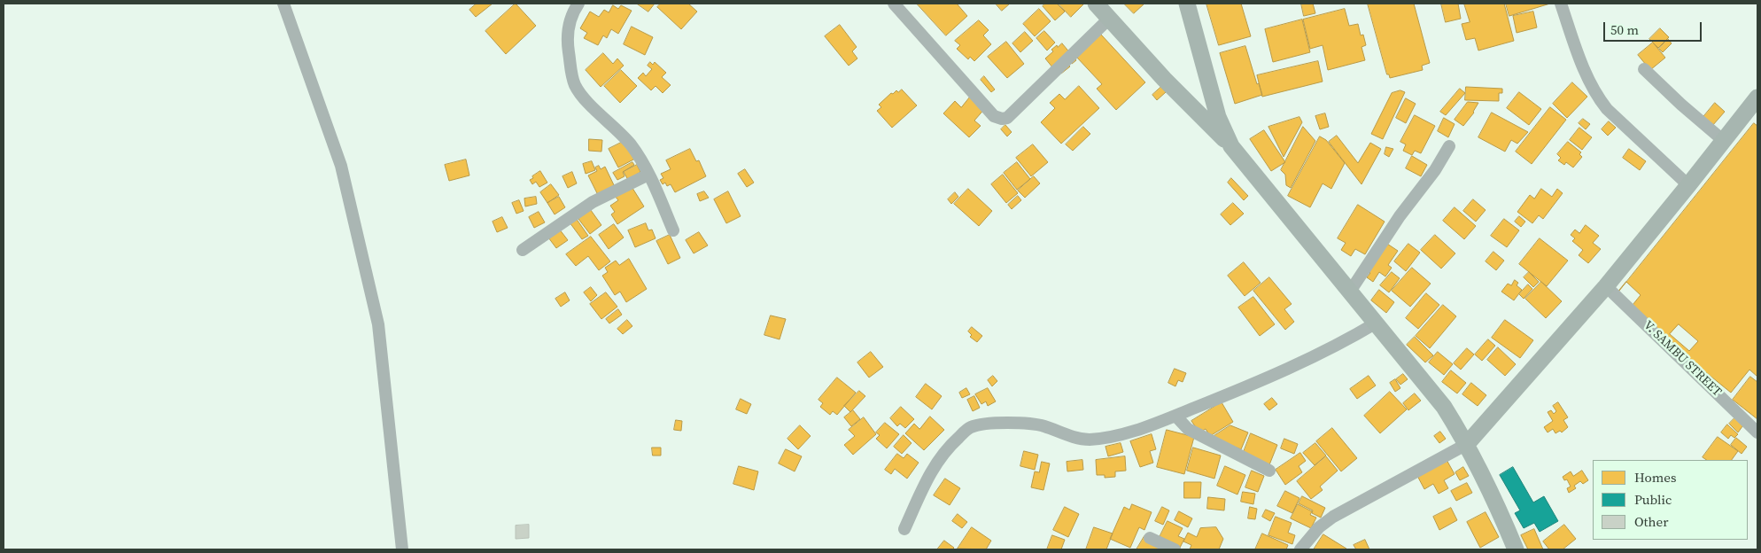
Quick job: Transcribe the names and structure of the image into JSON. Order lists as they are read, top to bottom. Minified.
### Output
{"streets":{"street":["V. SAMBU STREET"]},"legend":["Homes","Public","Other"],"scale_bar":"50 m"}
